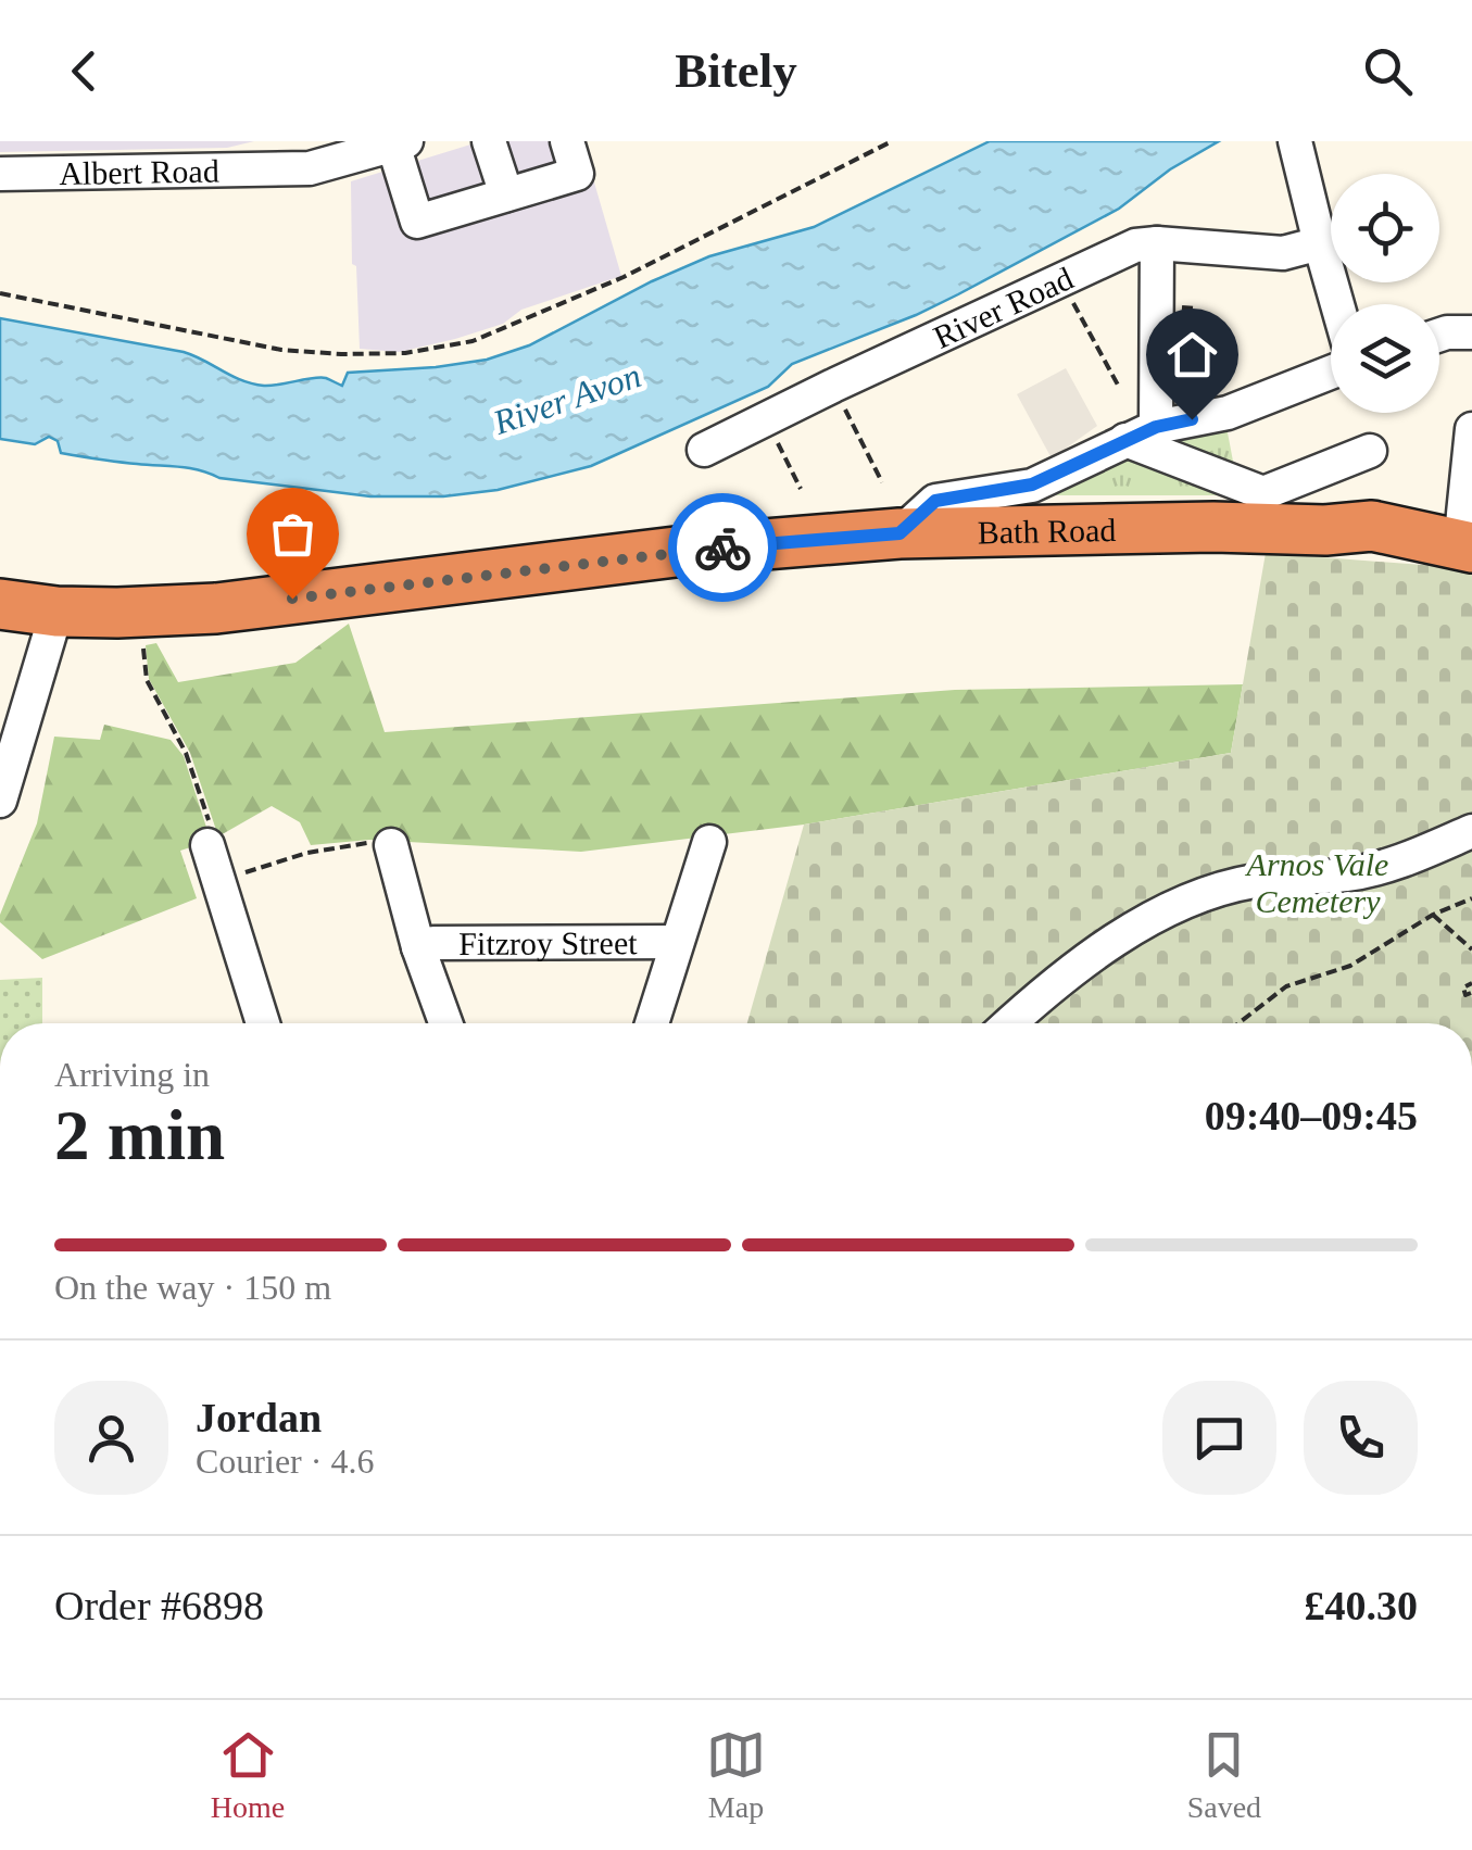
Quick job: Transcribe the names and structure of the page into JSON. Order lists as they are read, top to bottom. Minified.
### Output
{"streets":{"highway":["Bath Road"],"street":["Albert Road","River Road","Fitzroy Street"]},"water":["River Avon"],"parks":["Arnos Vale Cemetery"],"page":{"header":"Bitely","heading":["2 min","Arriving in","09:40–09:45"],"panel":["Jordan","Courier · 4.6","Order #6898","£40.30"],"bar":"On the way · 150 m","tabs":["Home","Map","Saved"]}}
